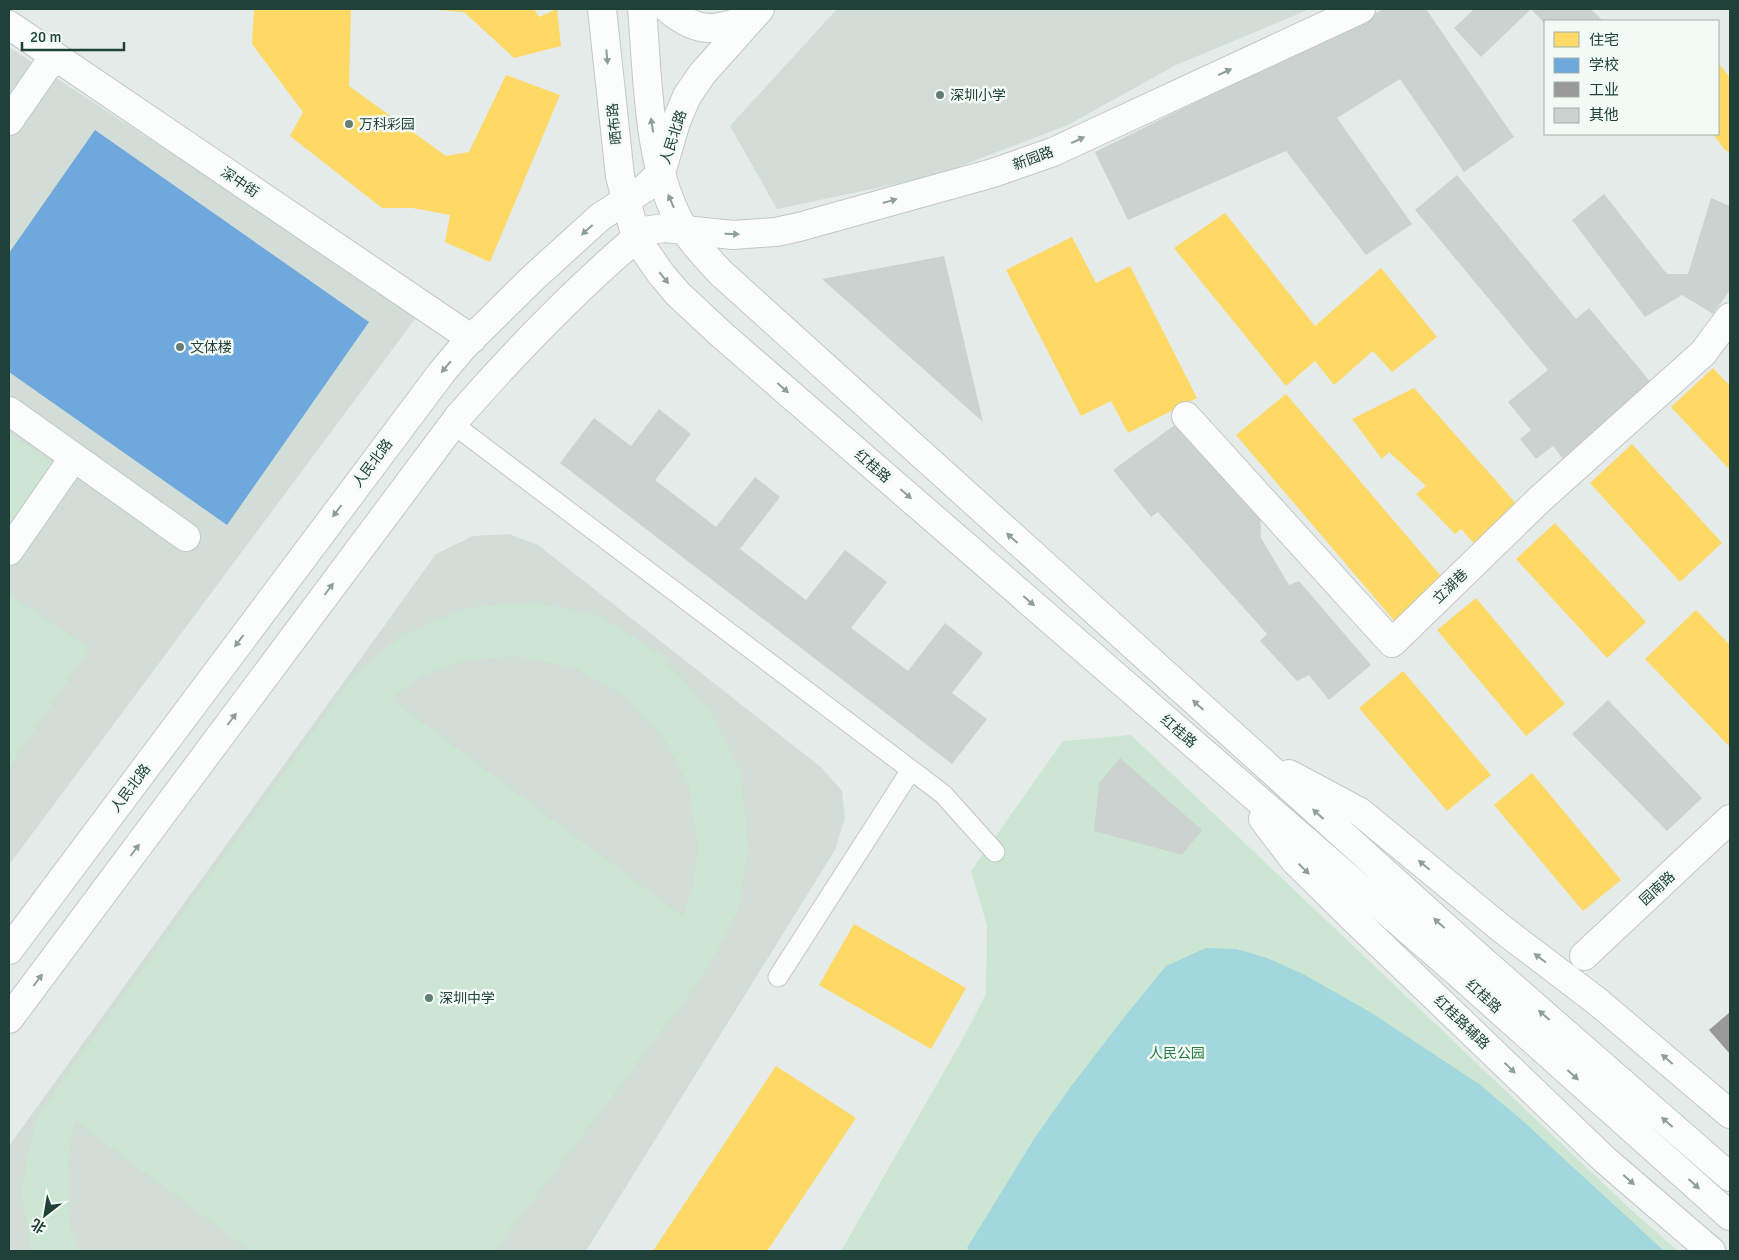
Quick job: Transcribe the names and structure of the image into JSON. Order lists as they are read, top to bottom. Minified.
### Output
{"streets":{"street":["晒布路","人民北路","新园路","深中街","红桂路","立湖巷","园南路","红桂路辅路"]},"crossings":[["晒布路","人民北路"],["晒布路","红桂路"],["人民北路","深中街"],["新园路","红桂路"],["红桂路","红桂路辅路"]],"one_way":["新园路"],"parks":["人民公园"],"places":["深圳小学","万科彩园","文体楼","深圳中学"],"legend":["住宅","学校","工业","其他"],"scale_bar":"20 m","north":"bottom left"}
